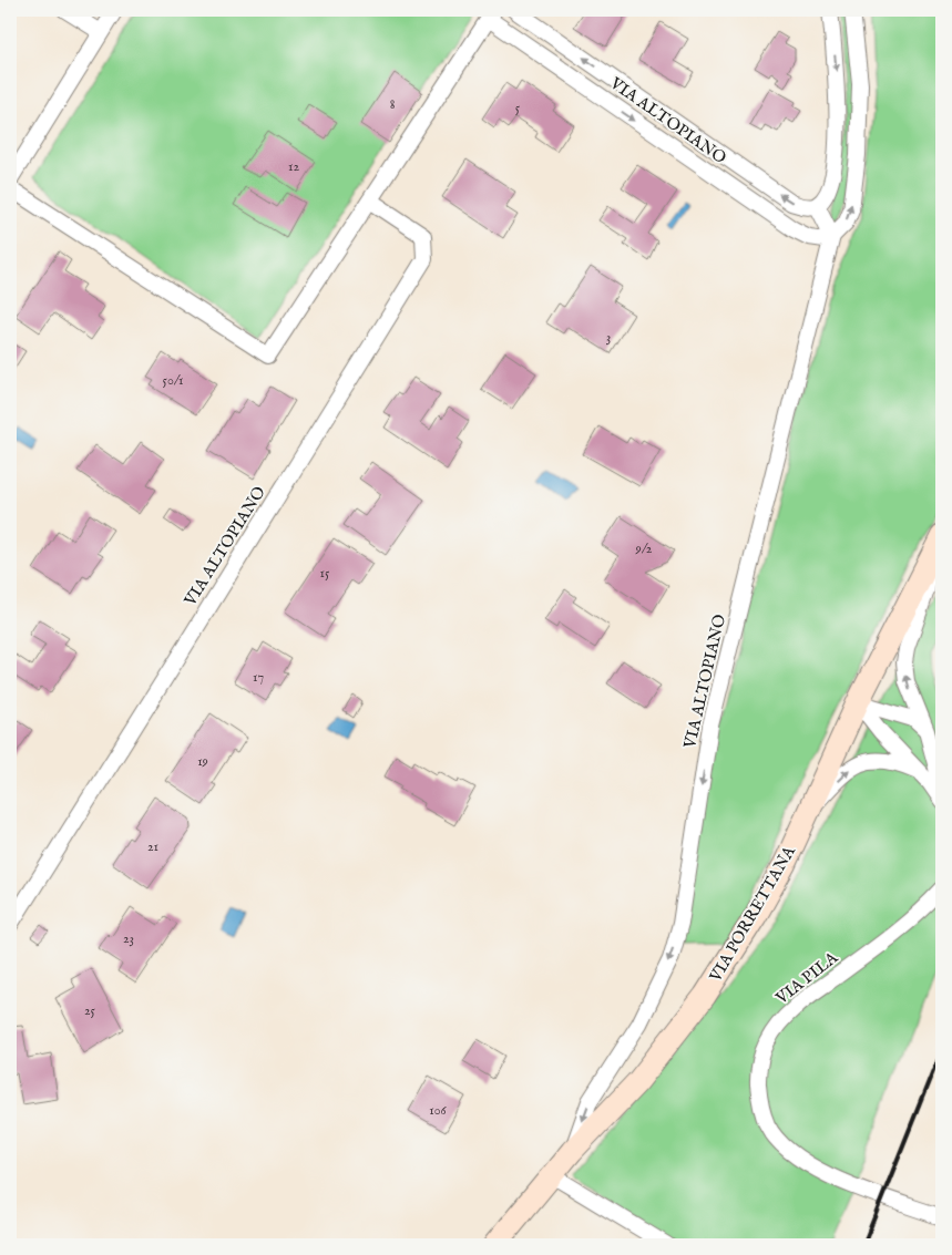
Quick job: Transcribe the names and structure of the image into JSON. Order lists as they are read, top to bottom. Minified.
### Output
{"streets":{"main road":["VIA PORRETTANA"],"street":["VIA ALTOPIANO","VIA PILA"]},"crossings":[["VIA ALTOPIANO","VIA PORRETTANA"]],"house_numbers":["8","5","12","3","50/1","9/2","15","17","19","21","23","25","106"]}
